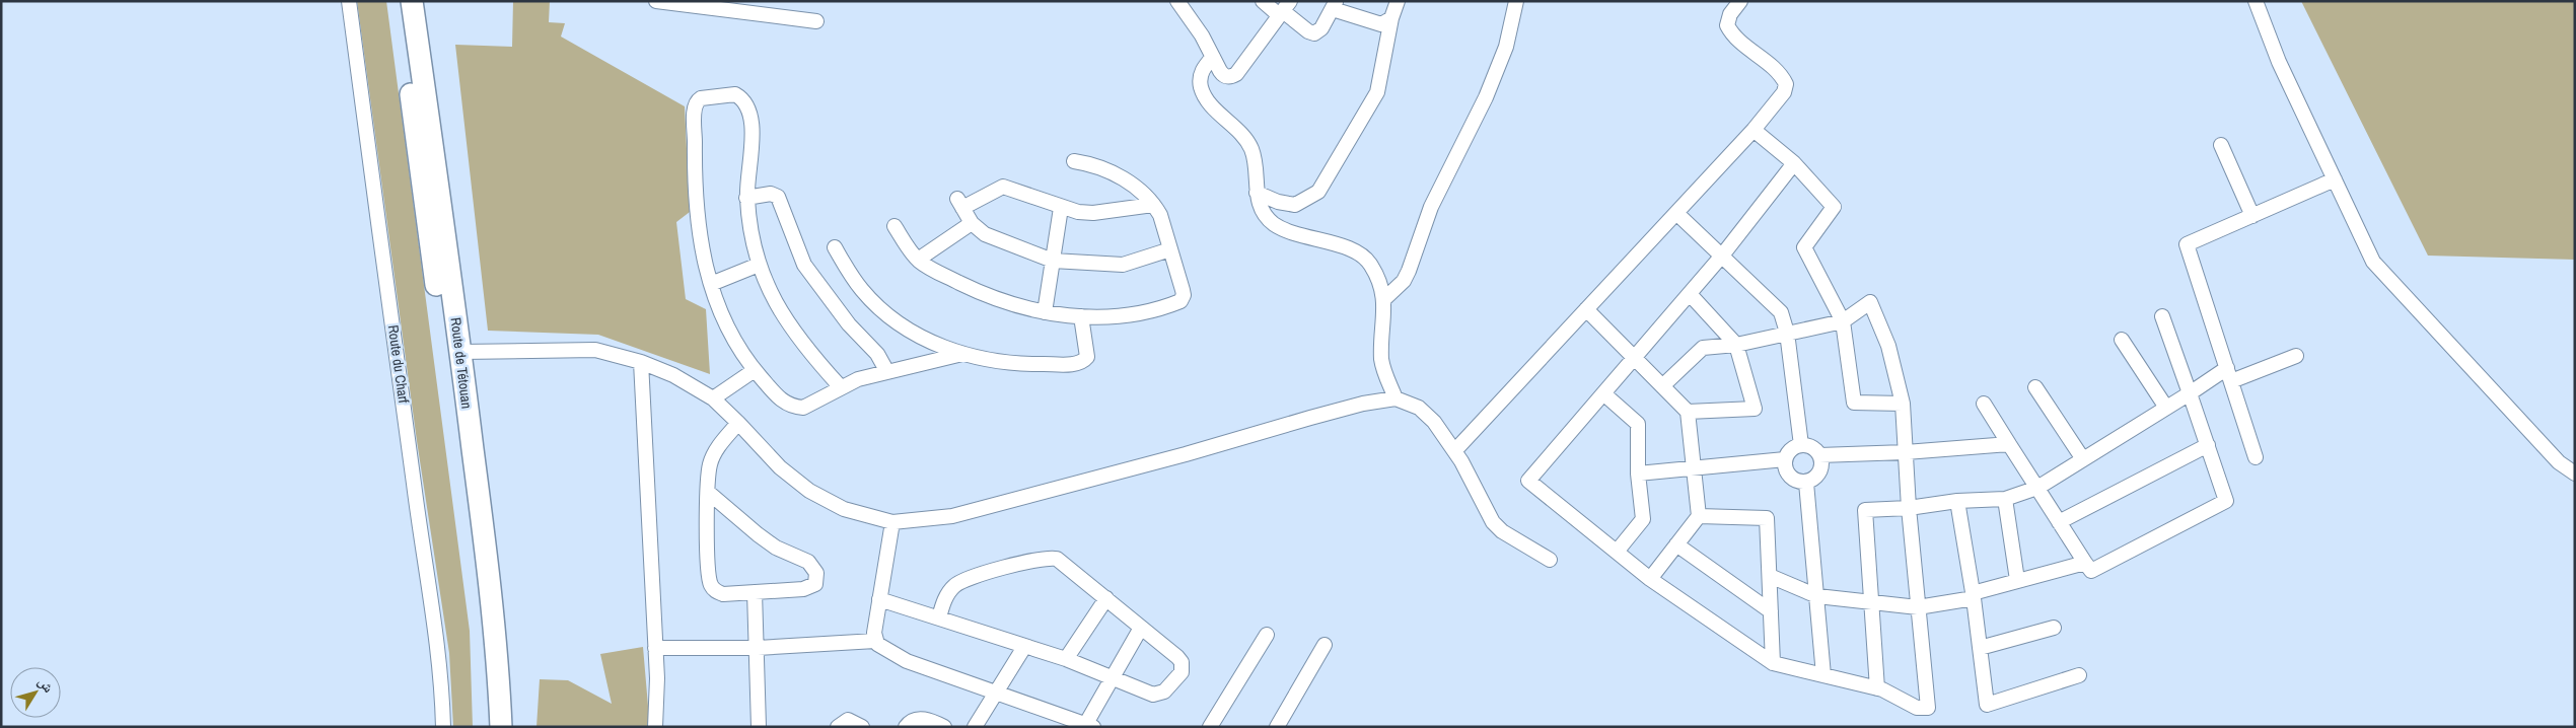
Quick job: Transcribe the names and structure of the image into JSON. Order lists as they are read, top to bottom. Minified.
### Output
{"streets":{"highway":["Route de Tétouan"],"street":["Route du Charf"]},"north":"top right"}
